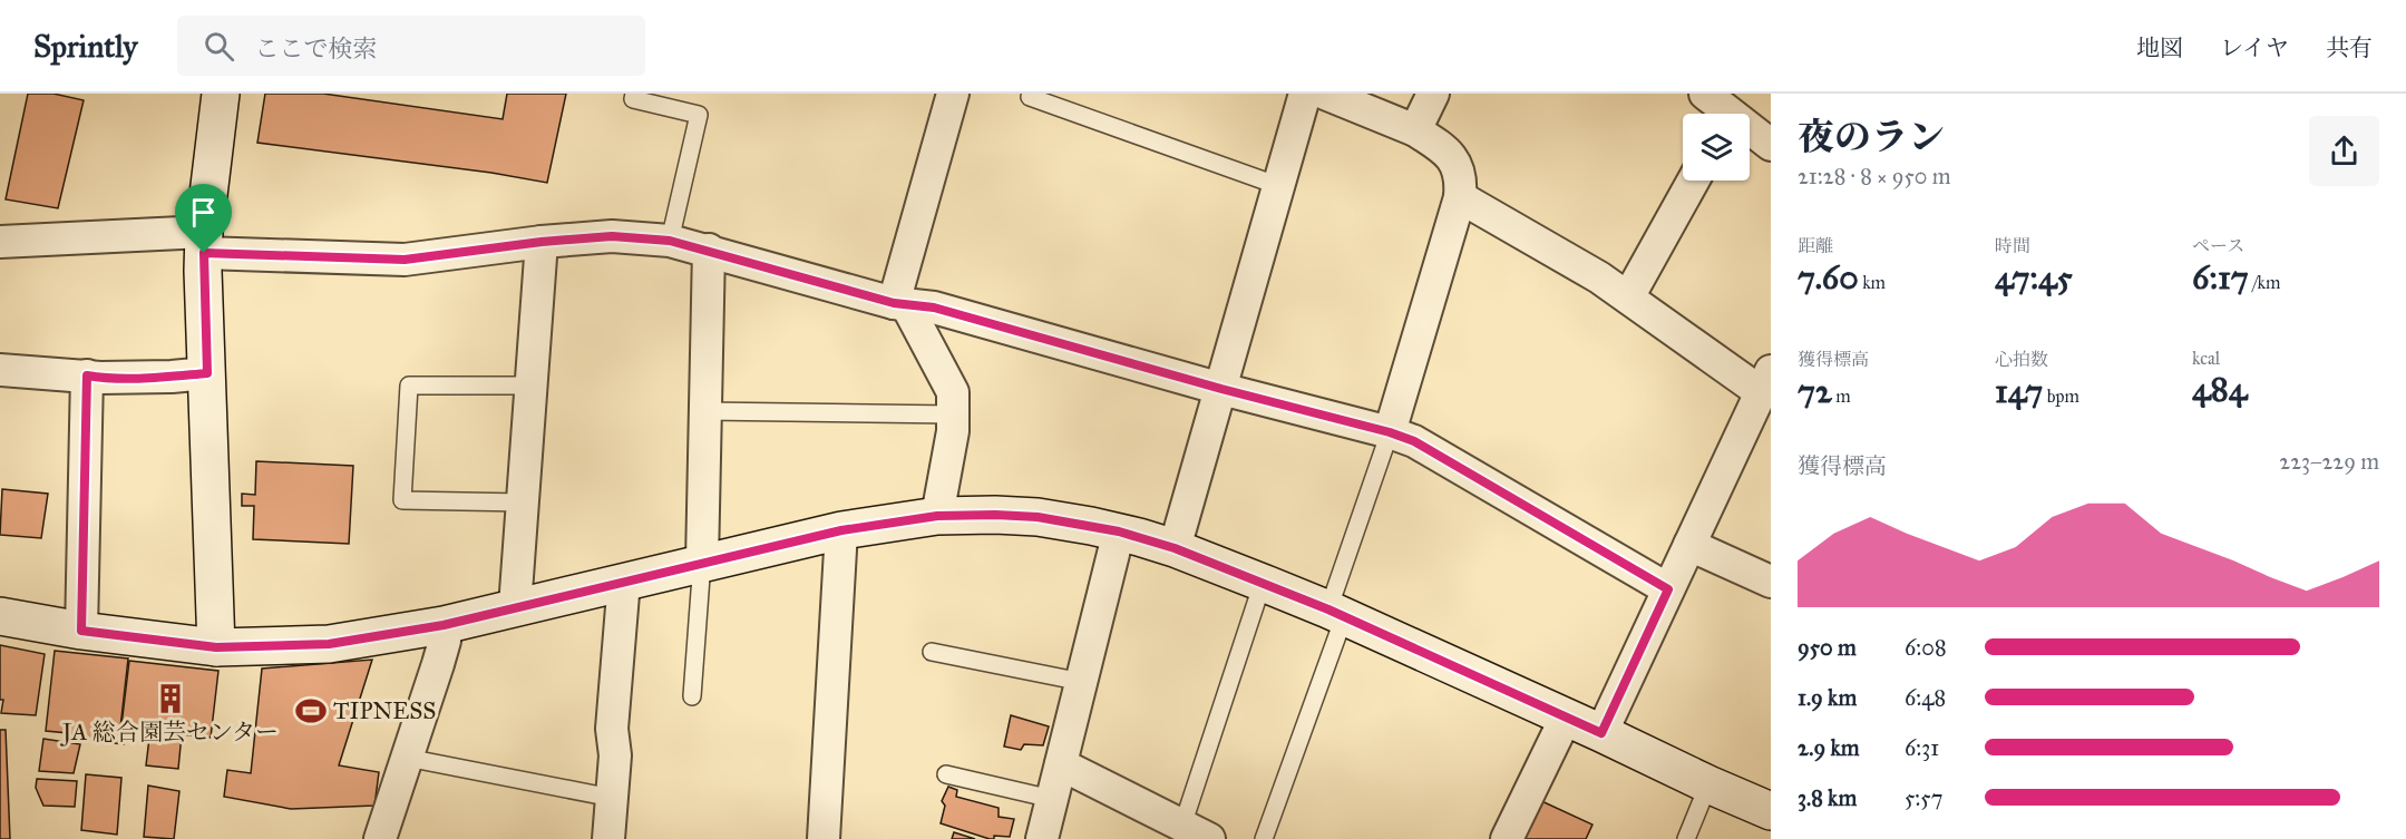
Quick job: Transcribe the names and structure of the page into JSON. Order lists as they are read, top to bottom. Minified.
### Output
{"places":{"building":["JA 総合園芸センター"],"sports":["TIPNESS"]},"page":{"header":"Sprintly","search":"ここで検索","nav":["地図","レイヤ","共有"],"heading":["夜のラン","21:28 · 8 × 950 m"],"stats":[["距離","7.60 km"],["時間","47:45"],["ペース","6:17 /km"],["獲得標高","72 m"],["心拍数","147 bpm"],["kcal","484"]],"chart":["獲得標高","223–229 m"],"list":[{"name":"950 m","note":"6:08"},{"name":"1.9 km","note":"6:48"},{"name":"2.9 km","note":"6:31"},{"name":"3.8 km","note":"5:57"}]}}
